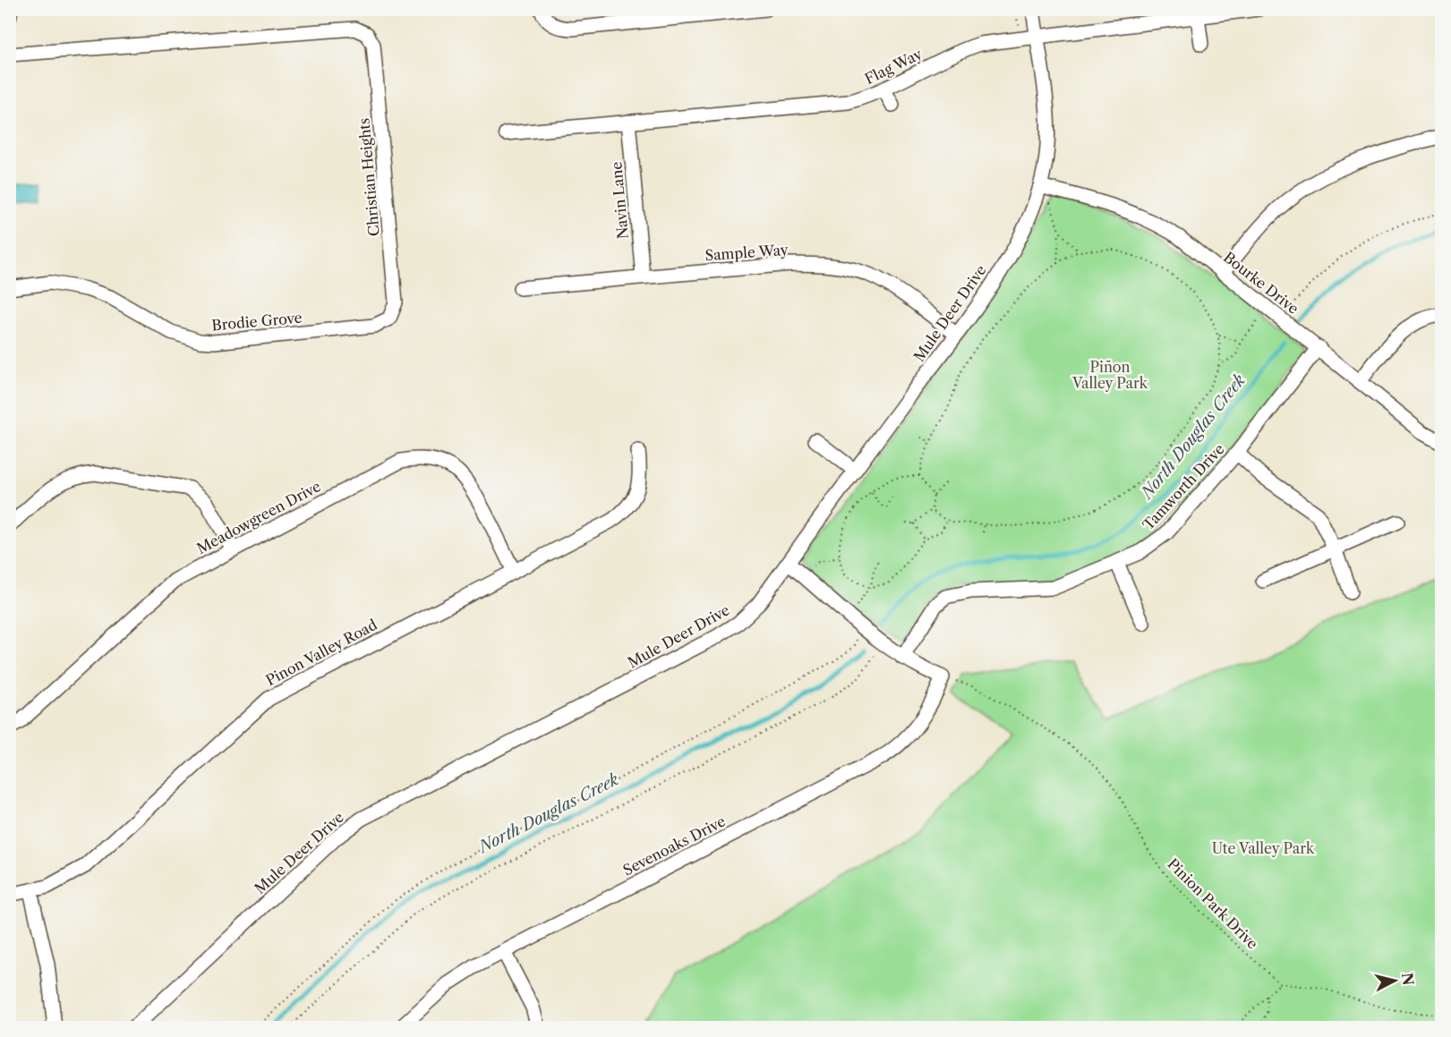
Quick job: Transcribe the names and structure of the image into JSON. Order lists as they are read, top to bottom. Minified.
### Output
{"streets":{"street":["Flag Way","Christian Heights","Navin Lane","Sample Way","Bourke Drive","Mule Deer Drive","Brodie Grove","Tamworth Drive","Meadowgreen Drive","Pinon Valley Road","Sevenoaks Drive"],"path":["Pinion Park Drive"]},"crossings":[["Flag Way","Navin Lane"],["Flag Way","Mule Deer Drive"],["Christian Heights","Brodie Grove"],["Navin Lane","Sample Way"],["Sample Way","Mule Deer Drive"],["Bourke Drive","Mule Deer Drive"],["Bourke Drive","Tamworth Drive"],["Meadowgreen Drive","Pinon Valley Road"],["Sevenoaks Drive","Pinion Park Drive"]],"water":["North Douglas Creek"],"parks":["Piñon Valley Park","Ute Valley Park"],"north":"right"}
